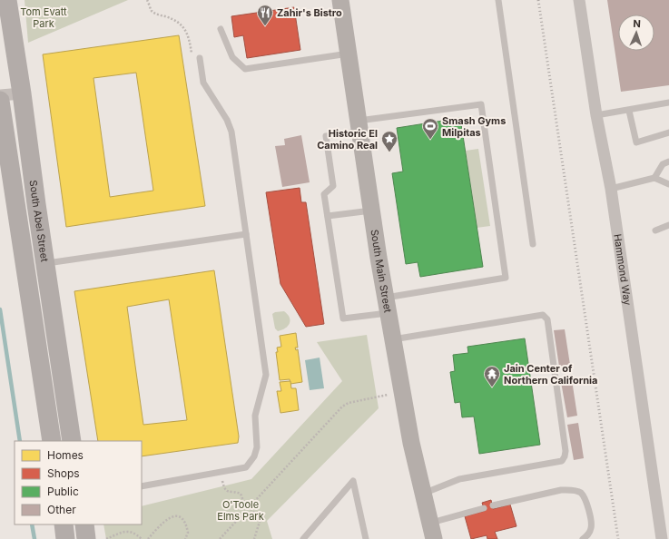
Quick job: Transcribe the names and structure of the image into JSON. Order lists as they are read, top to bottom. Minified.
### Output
{"streets":{"main road":["South Abel Street","South Main Street"],"street":["Hammond Way"]},"parks":["Tom Evatt Park","O'Toole Elms Park"],"places":{"restaurant":["Zahir's Bistro"],"sports":["Smash Gyms Milpitas"],"place":["Historic El Camino Real"],"temple":["Jain Center of Northern California"]},"legend":["Homes","Shops","Public","Other"],"north":"top"}
